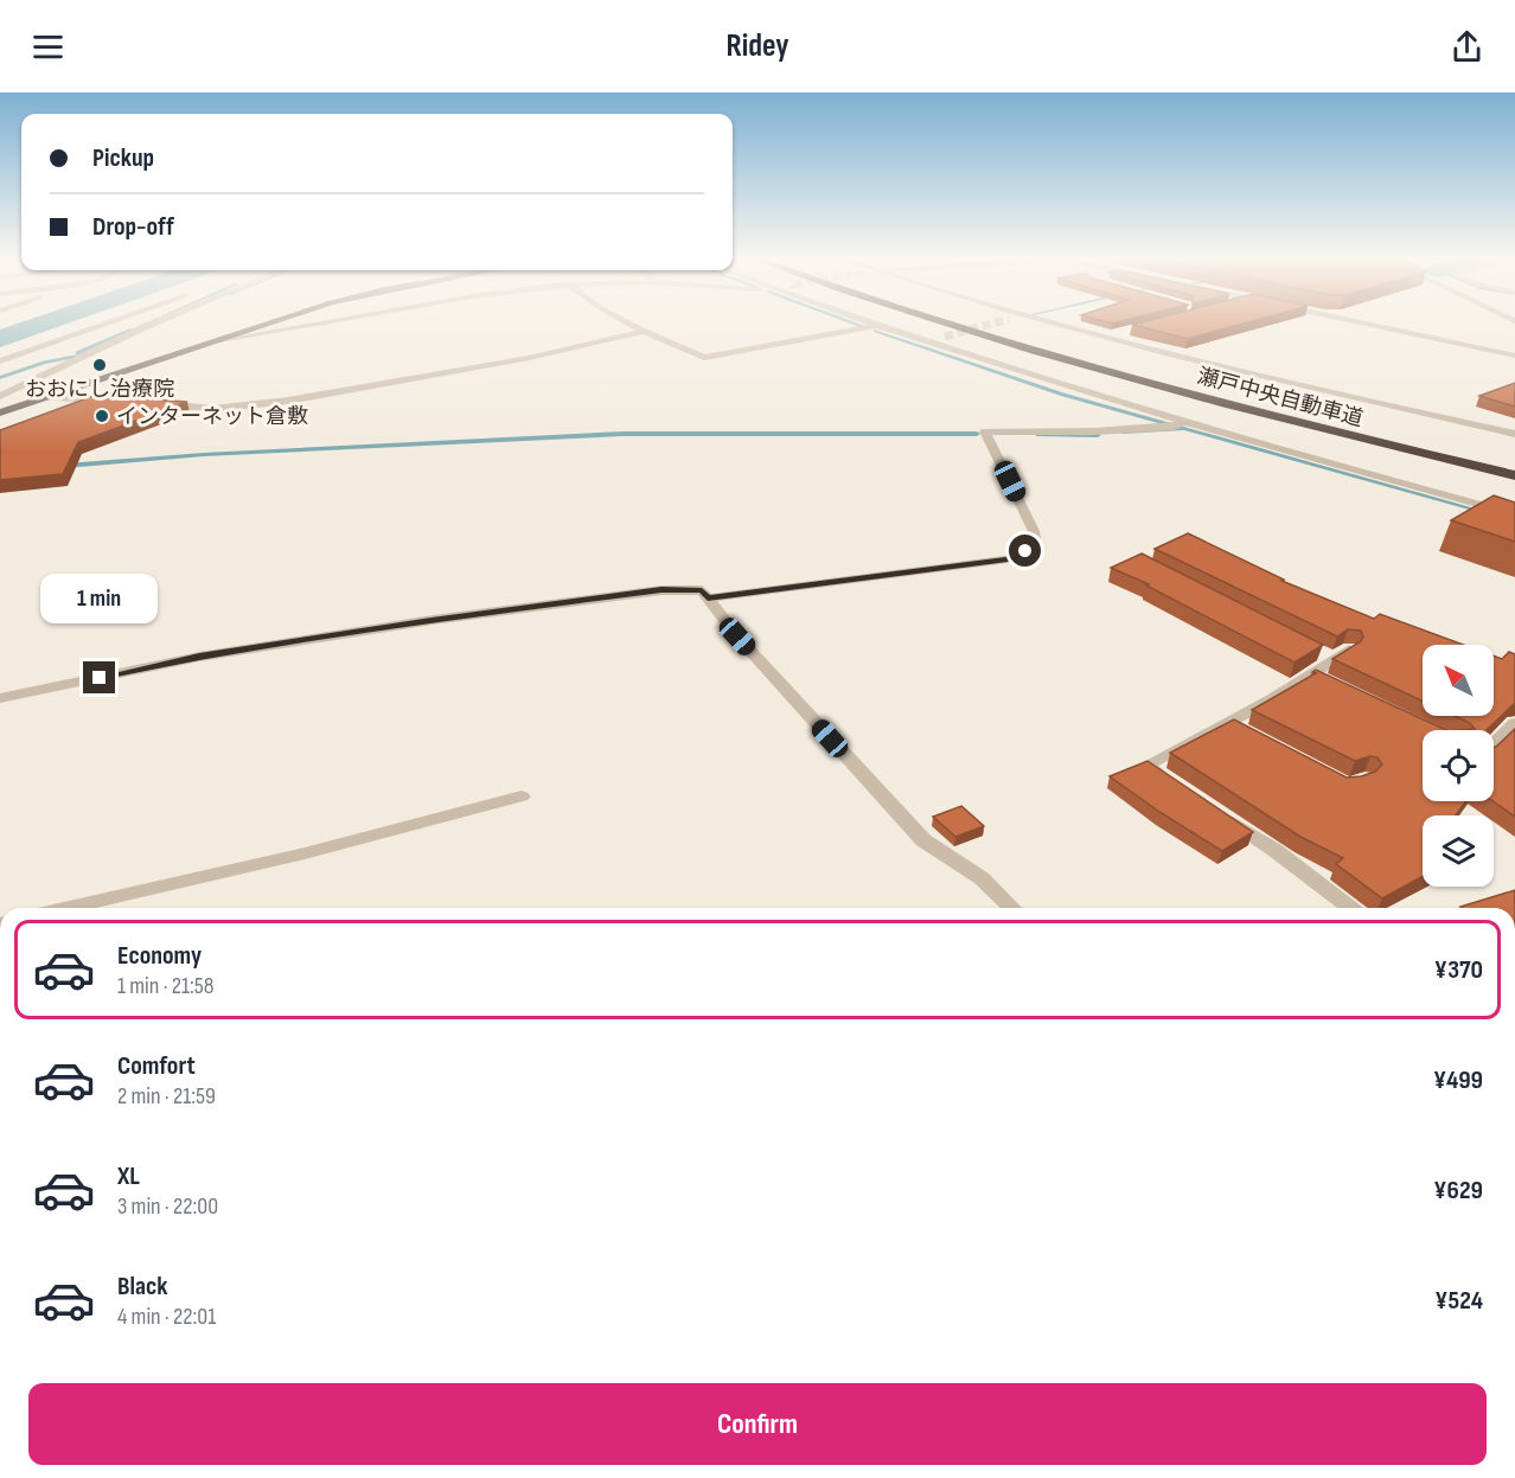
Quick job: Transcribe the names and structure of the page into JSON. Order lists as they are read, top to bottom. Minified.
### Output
{"streets":{"highway":["瀬戸中央自動車道"]},"places":["おおにし治療院","インターネット倉敷"],"north":"top left","page":{"header":"Ridey","banner":["Pickup","Drop-off"],"bubble":"1 min","list":[{"name":"Economy","note":"1 min · 21:58","value":"¥370"},{"name":"Comfort","note":"2 min · 21:59","value":"¥499"},{"name":"XL","note":"3 min · 22:00","value":"¥629"},{"name":"Black","note":"4 min · 22:01","value":"¥524"}],"buttons":"Confirm"}}
